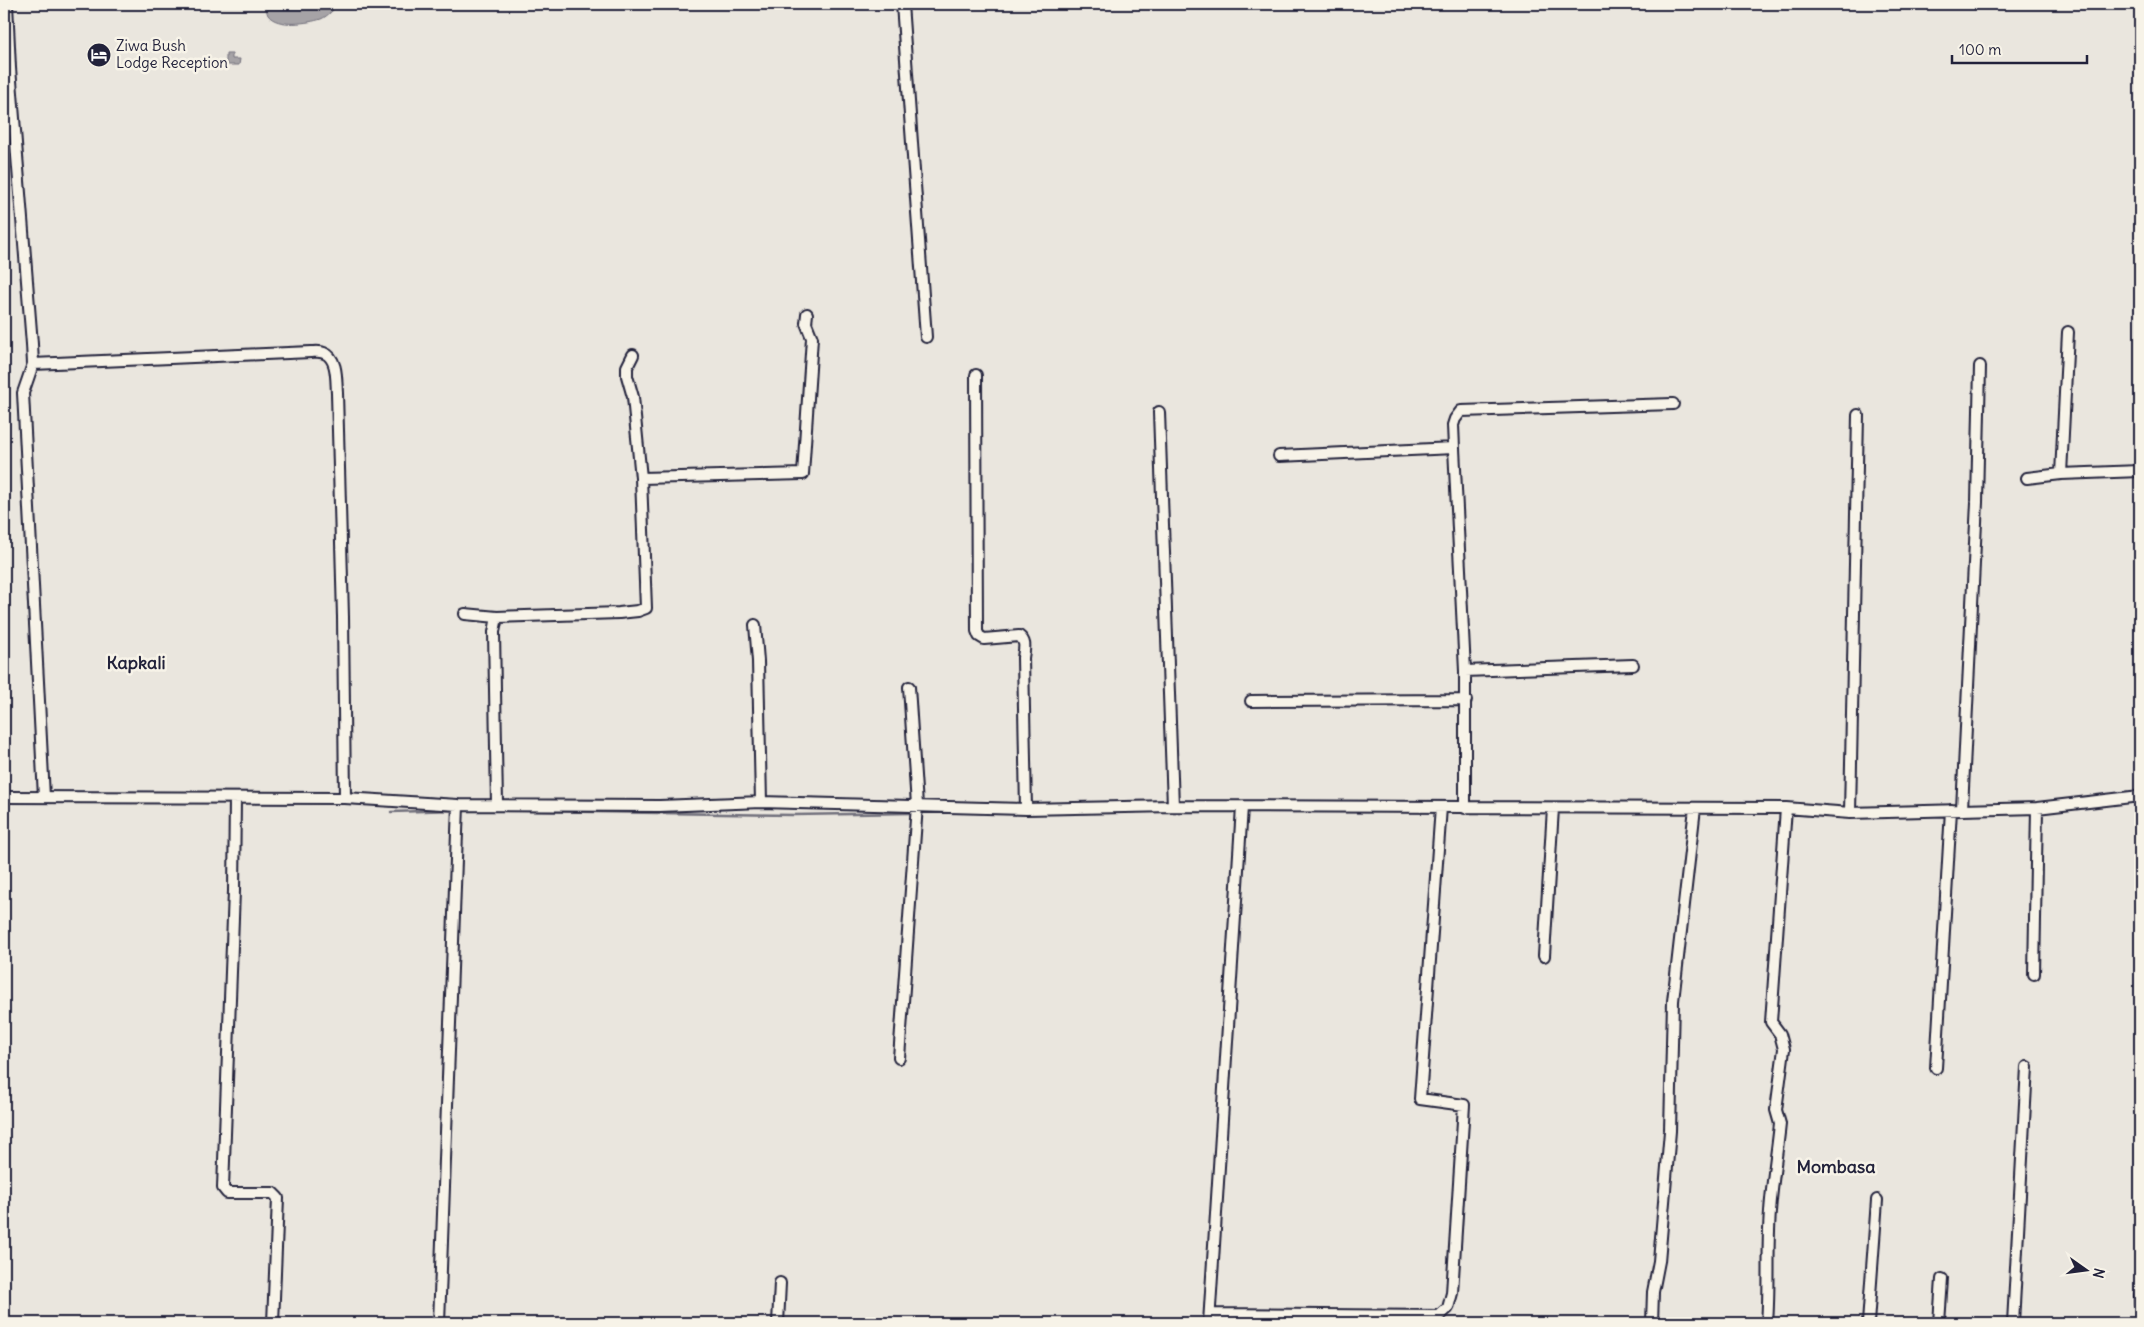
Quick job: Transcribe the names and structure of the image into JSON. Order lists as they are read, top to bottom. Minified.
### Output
{"districts":["Kapkali","Mombasa"],"places":{"hotel":["Ziwa Bush Lodge Reception"]},"scale_bar":"100 m","north":"right"}
